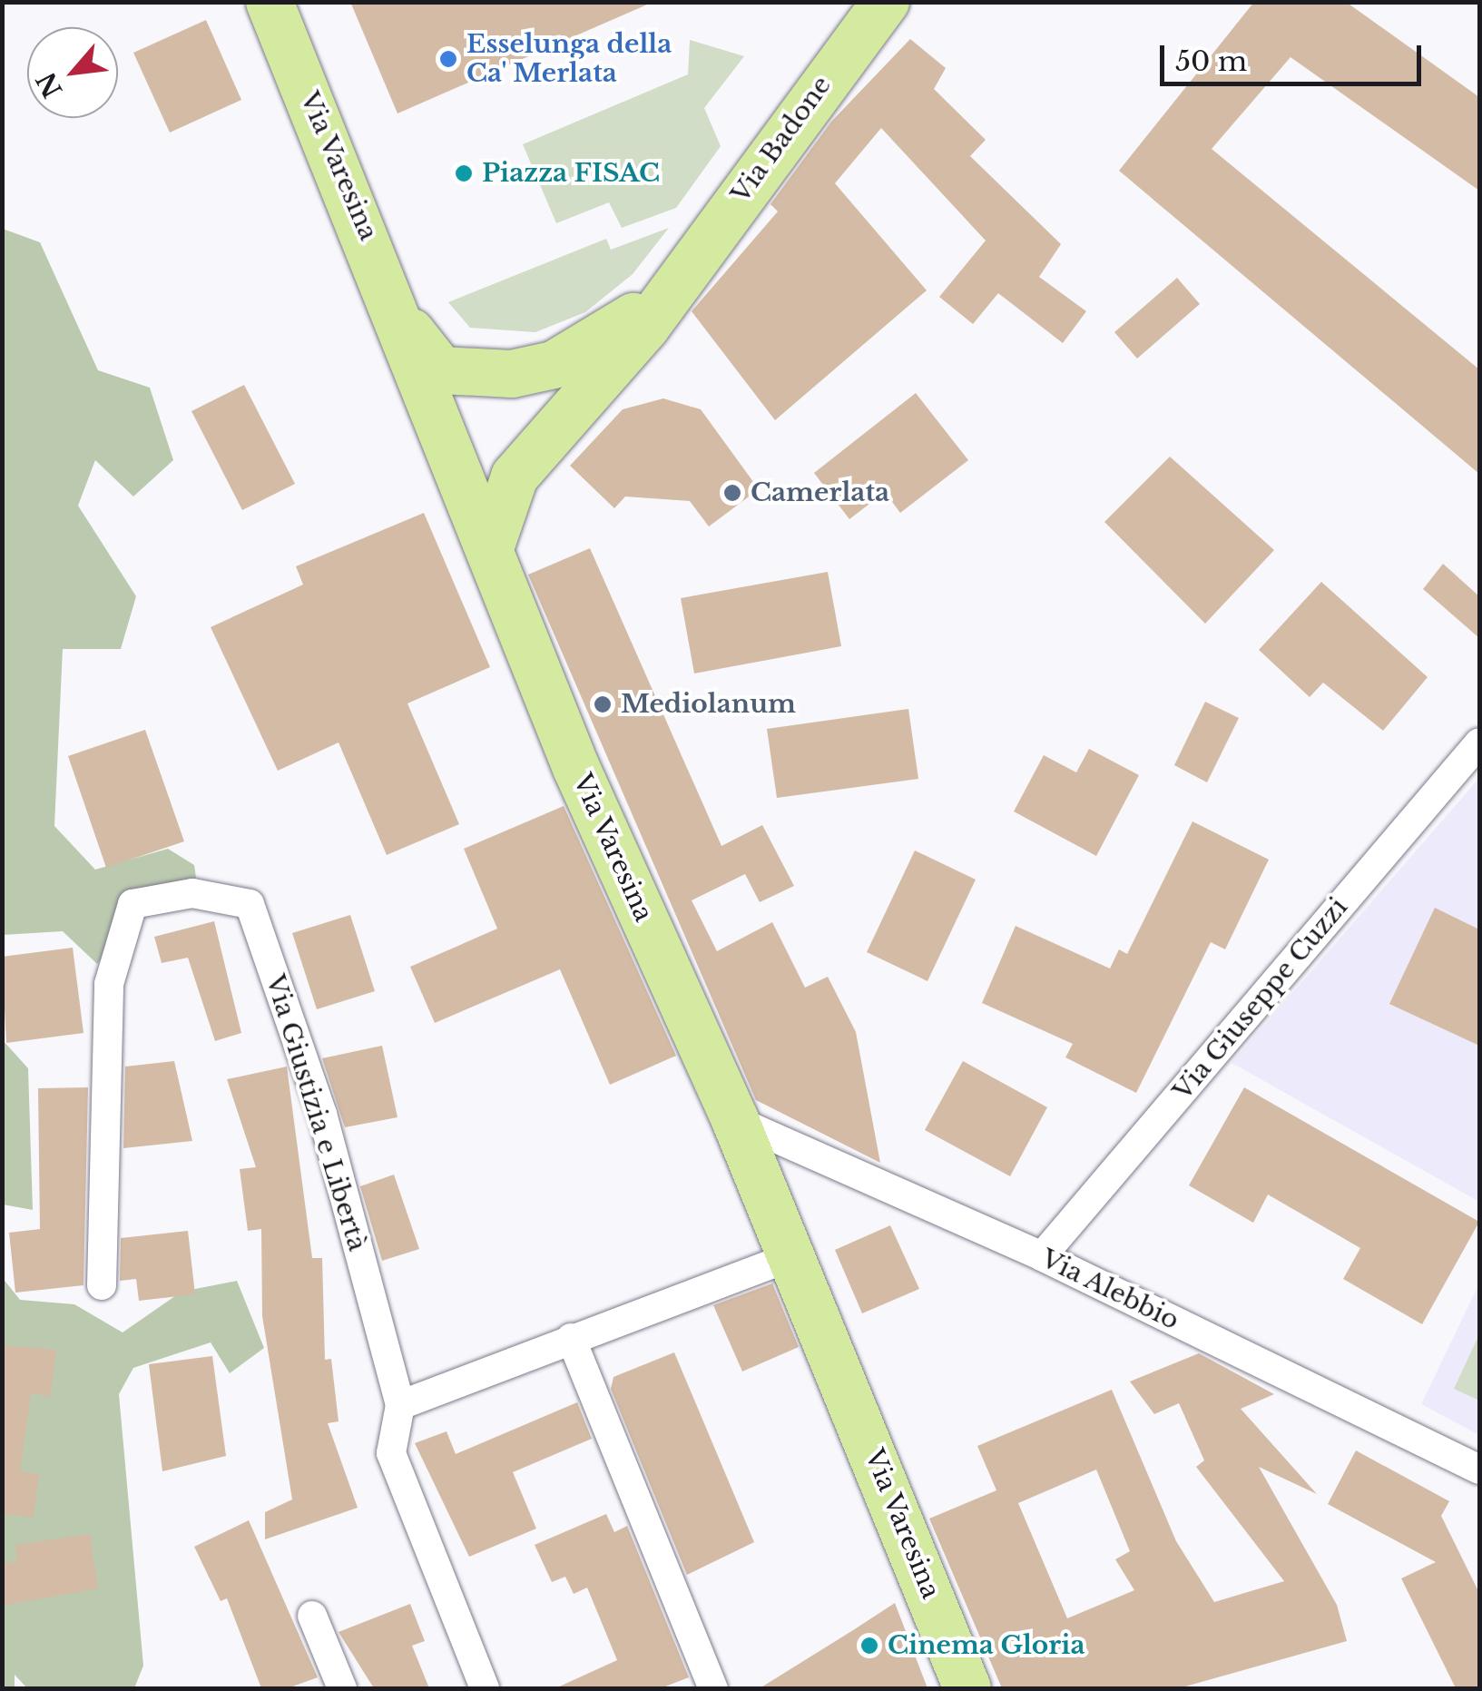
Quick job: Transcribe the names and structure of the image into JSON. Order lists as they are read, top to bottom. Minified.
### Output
{"streets":{"main road":["Via Badone","Via Varesina"],"street":["Via Giuseppe Cuzzi","Via Giustizia e Libertà","Via Alebbio"]},"crossings":[["Via Badone","Via Varesina"],["Via Varesina","Via Alebbio"],["Via Giuseppe Cuzzi","Via Alebbio"]],"places":["Esselunga della Ca' Merlata","Piazza FISAC","Camerlata","Mediolanum","Cinema Gloria"],"scale_bar":"50 m","north":"bottom left"}
